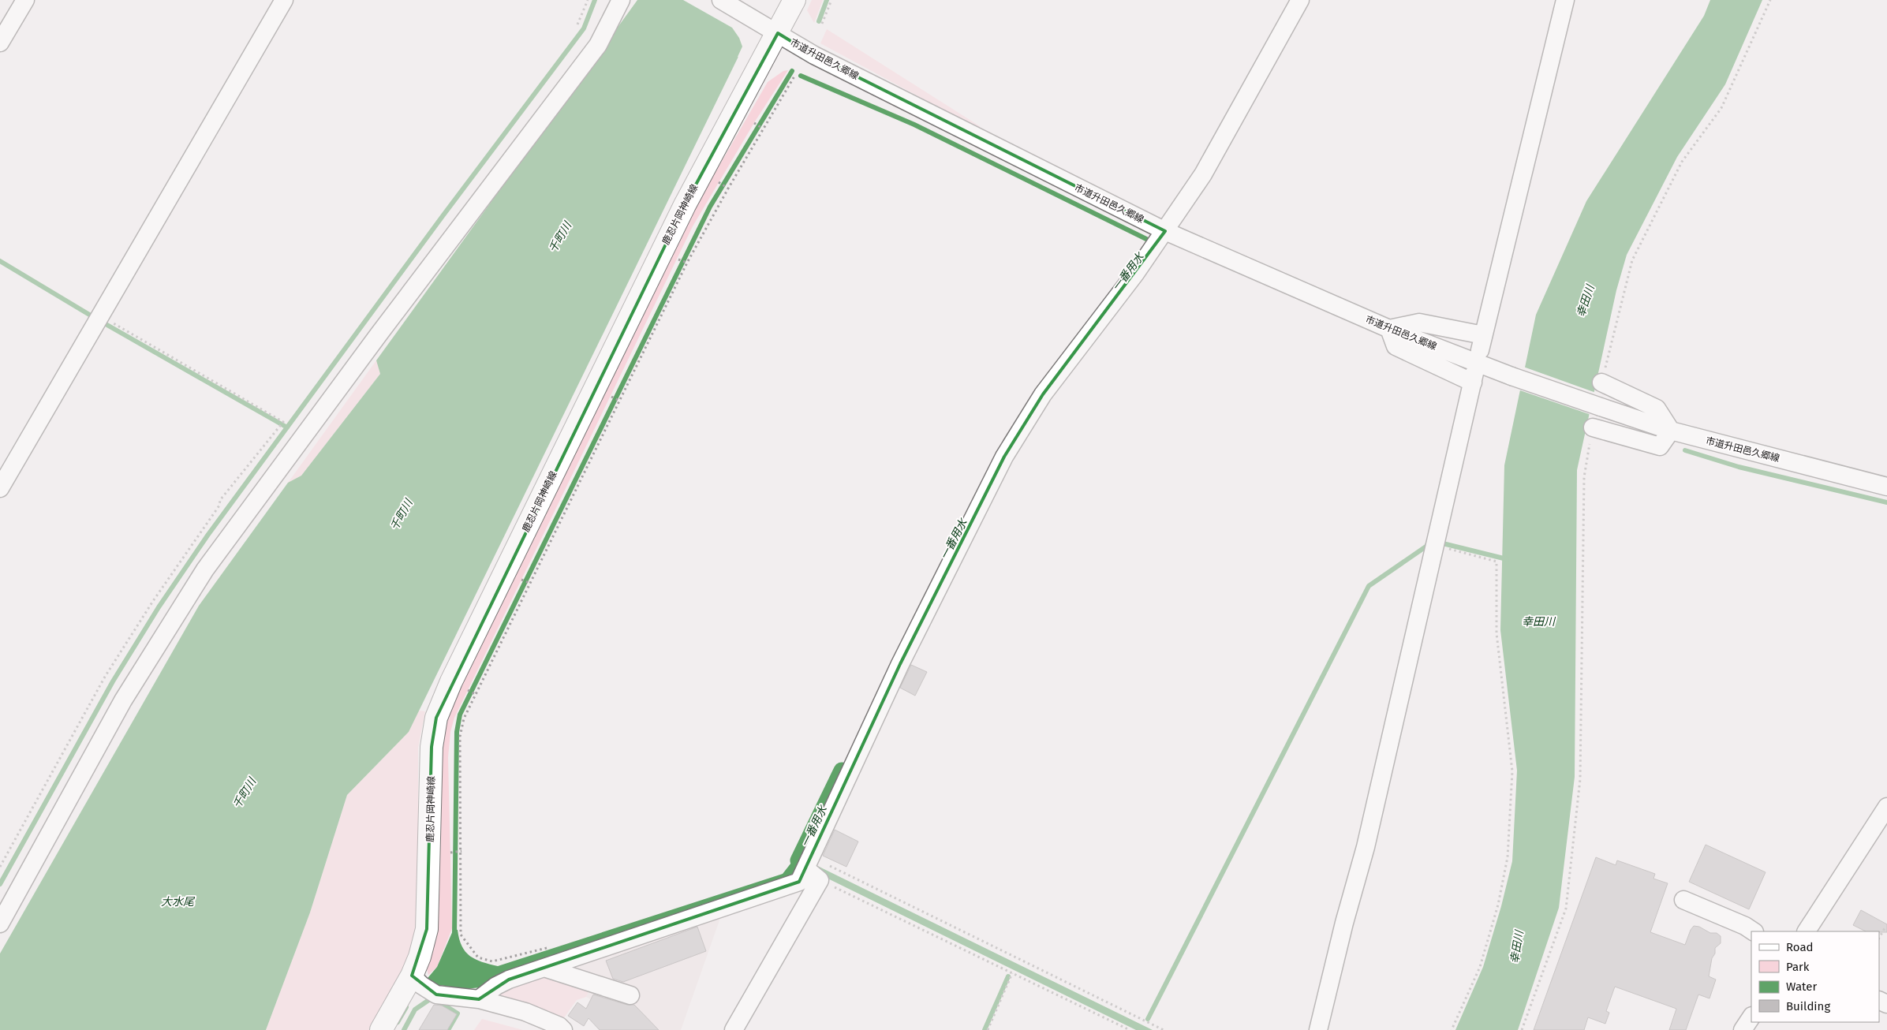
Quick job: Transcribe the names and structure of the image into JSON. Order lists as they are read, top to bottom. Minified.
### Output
{"streets":{"main road":["鹿忍片岡神崎線"],"street":["市道升田邑久郷線"]},"crossings":[["市道升田邑久郷線","鹿忍片岡神崎線"]],"water":["千町川","一番用水","幸田川","大水尾"],"legend":["Road","Park","Water","Building"]}
